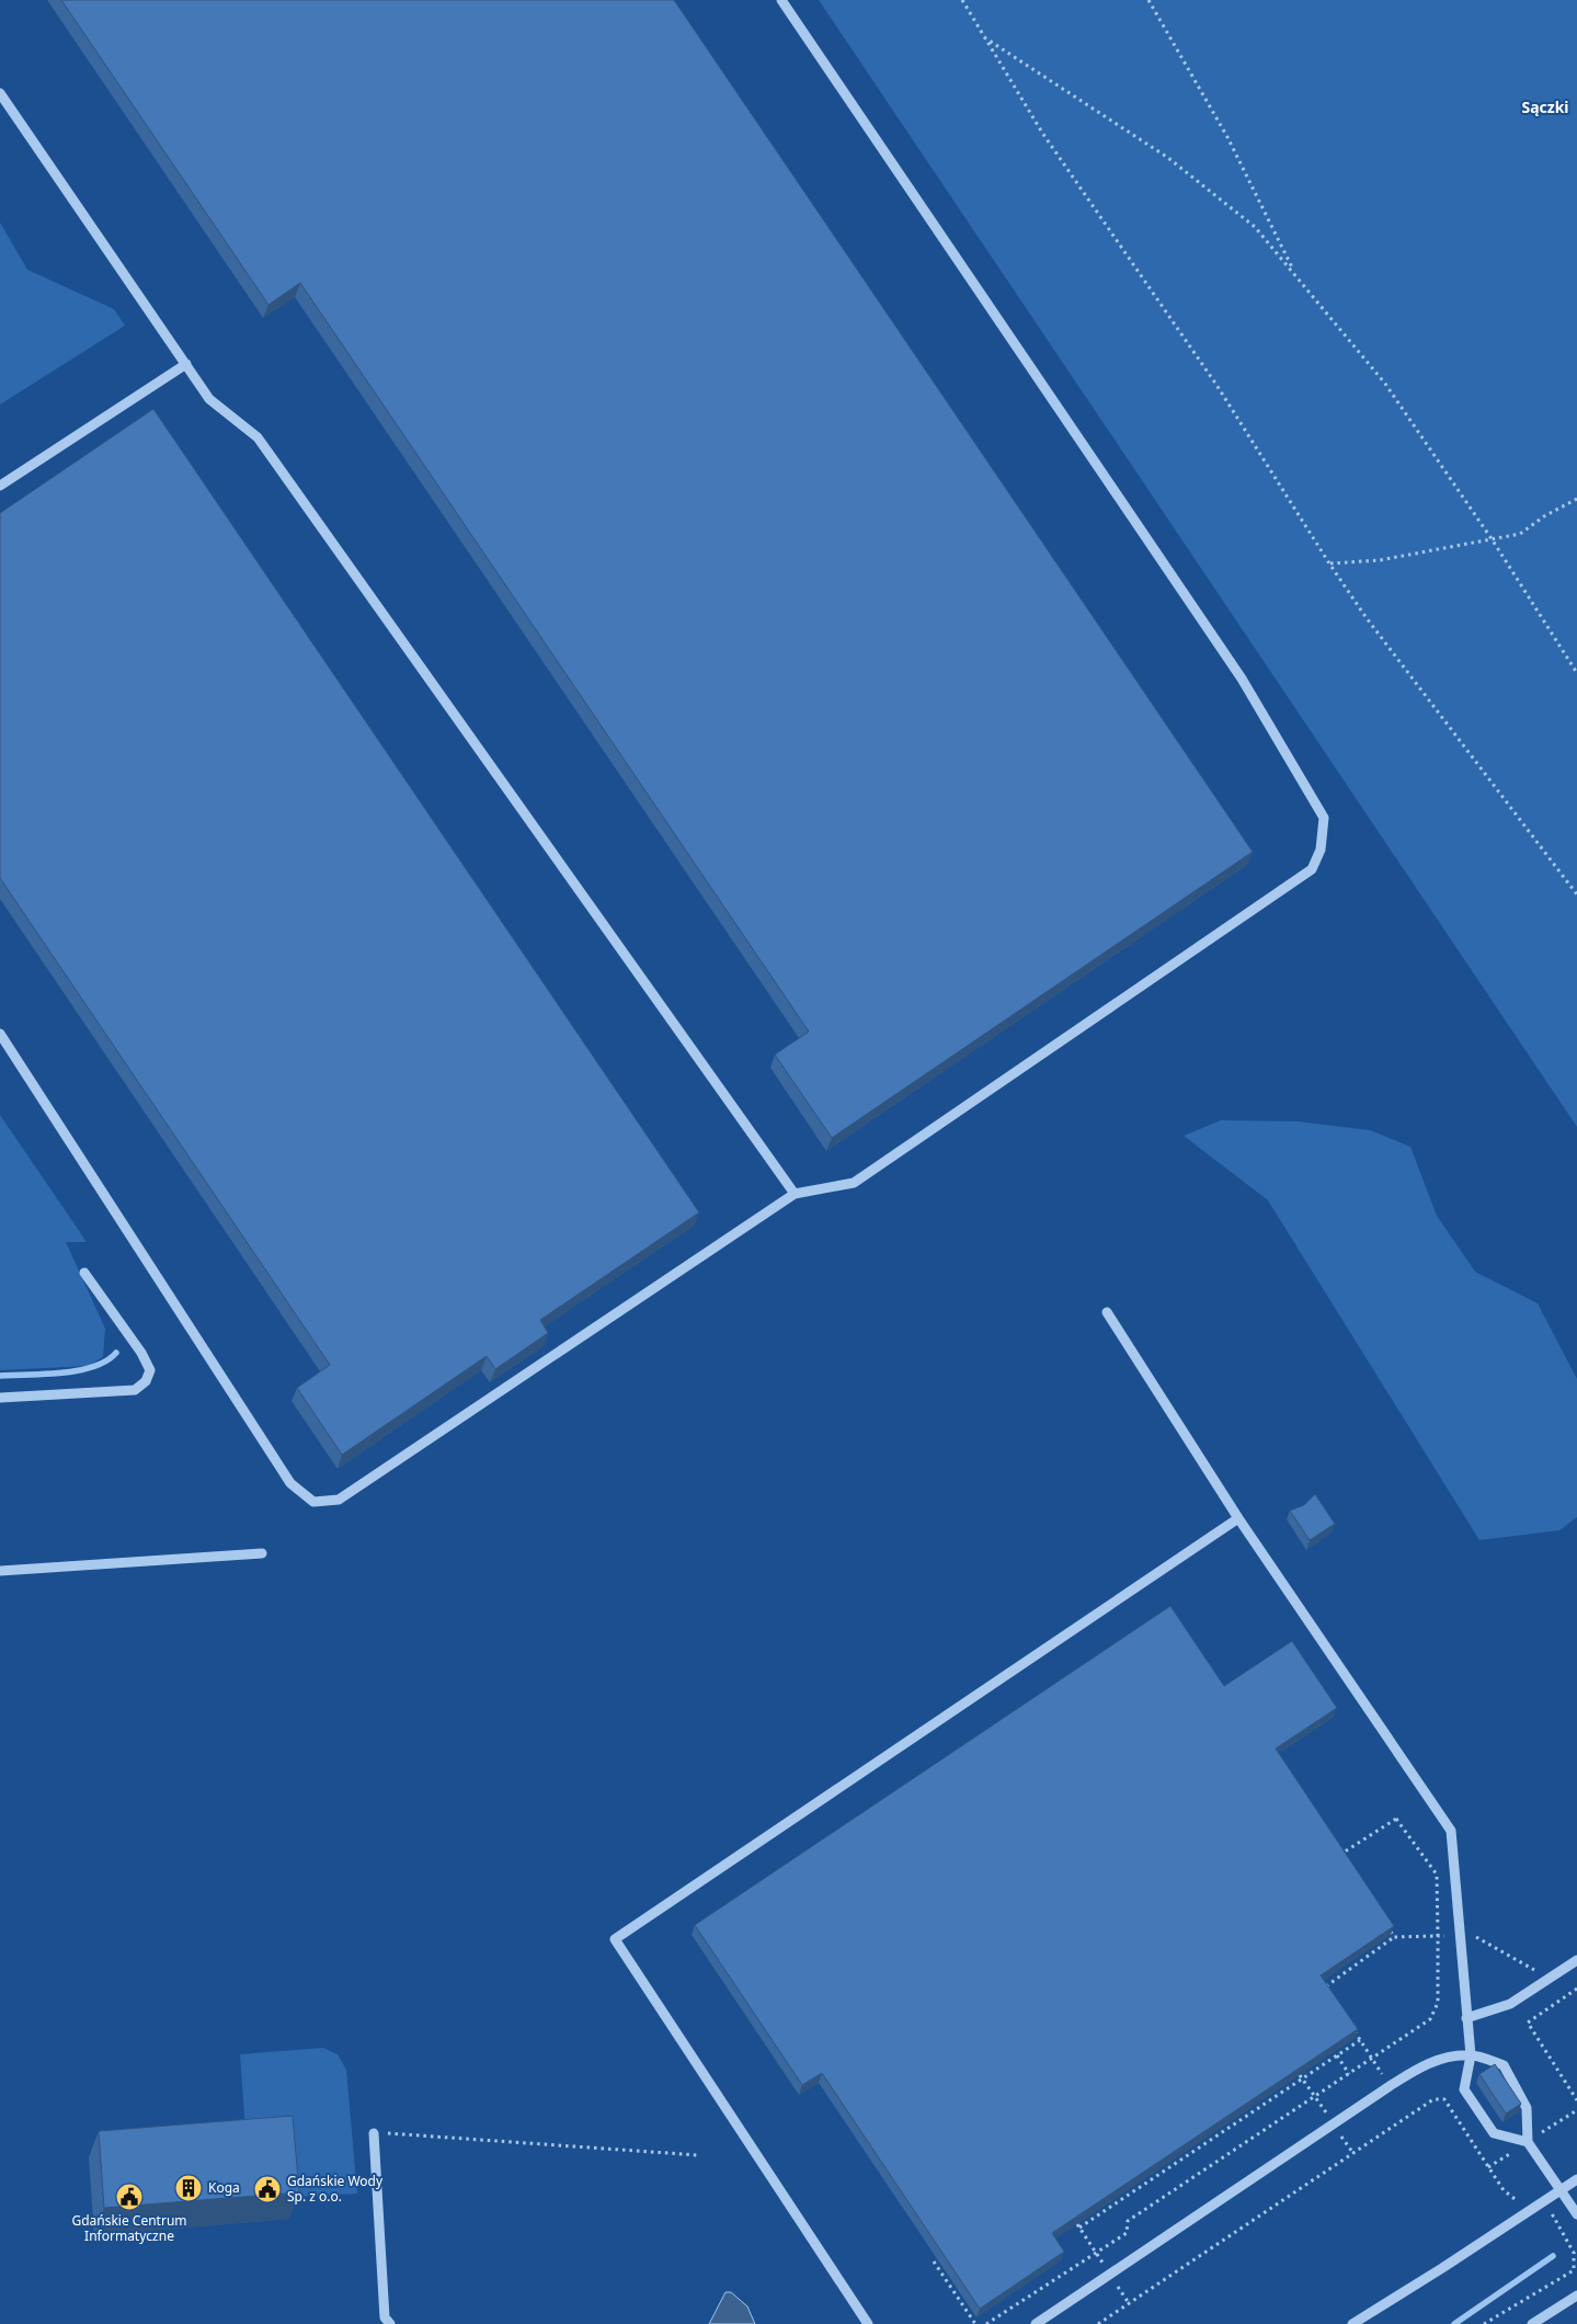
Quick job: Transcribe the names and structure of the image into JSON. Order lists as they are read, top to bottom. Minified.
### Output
{"districts":["Sączki"],"places":{"building":["Koga"],"public building":["Gdańskie Wody Sp. z o.o.","Gdańskie Centrum Informatyczne"]}}
